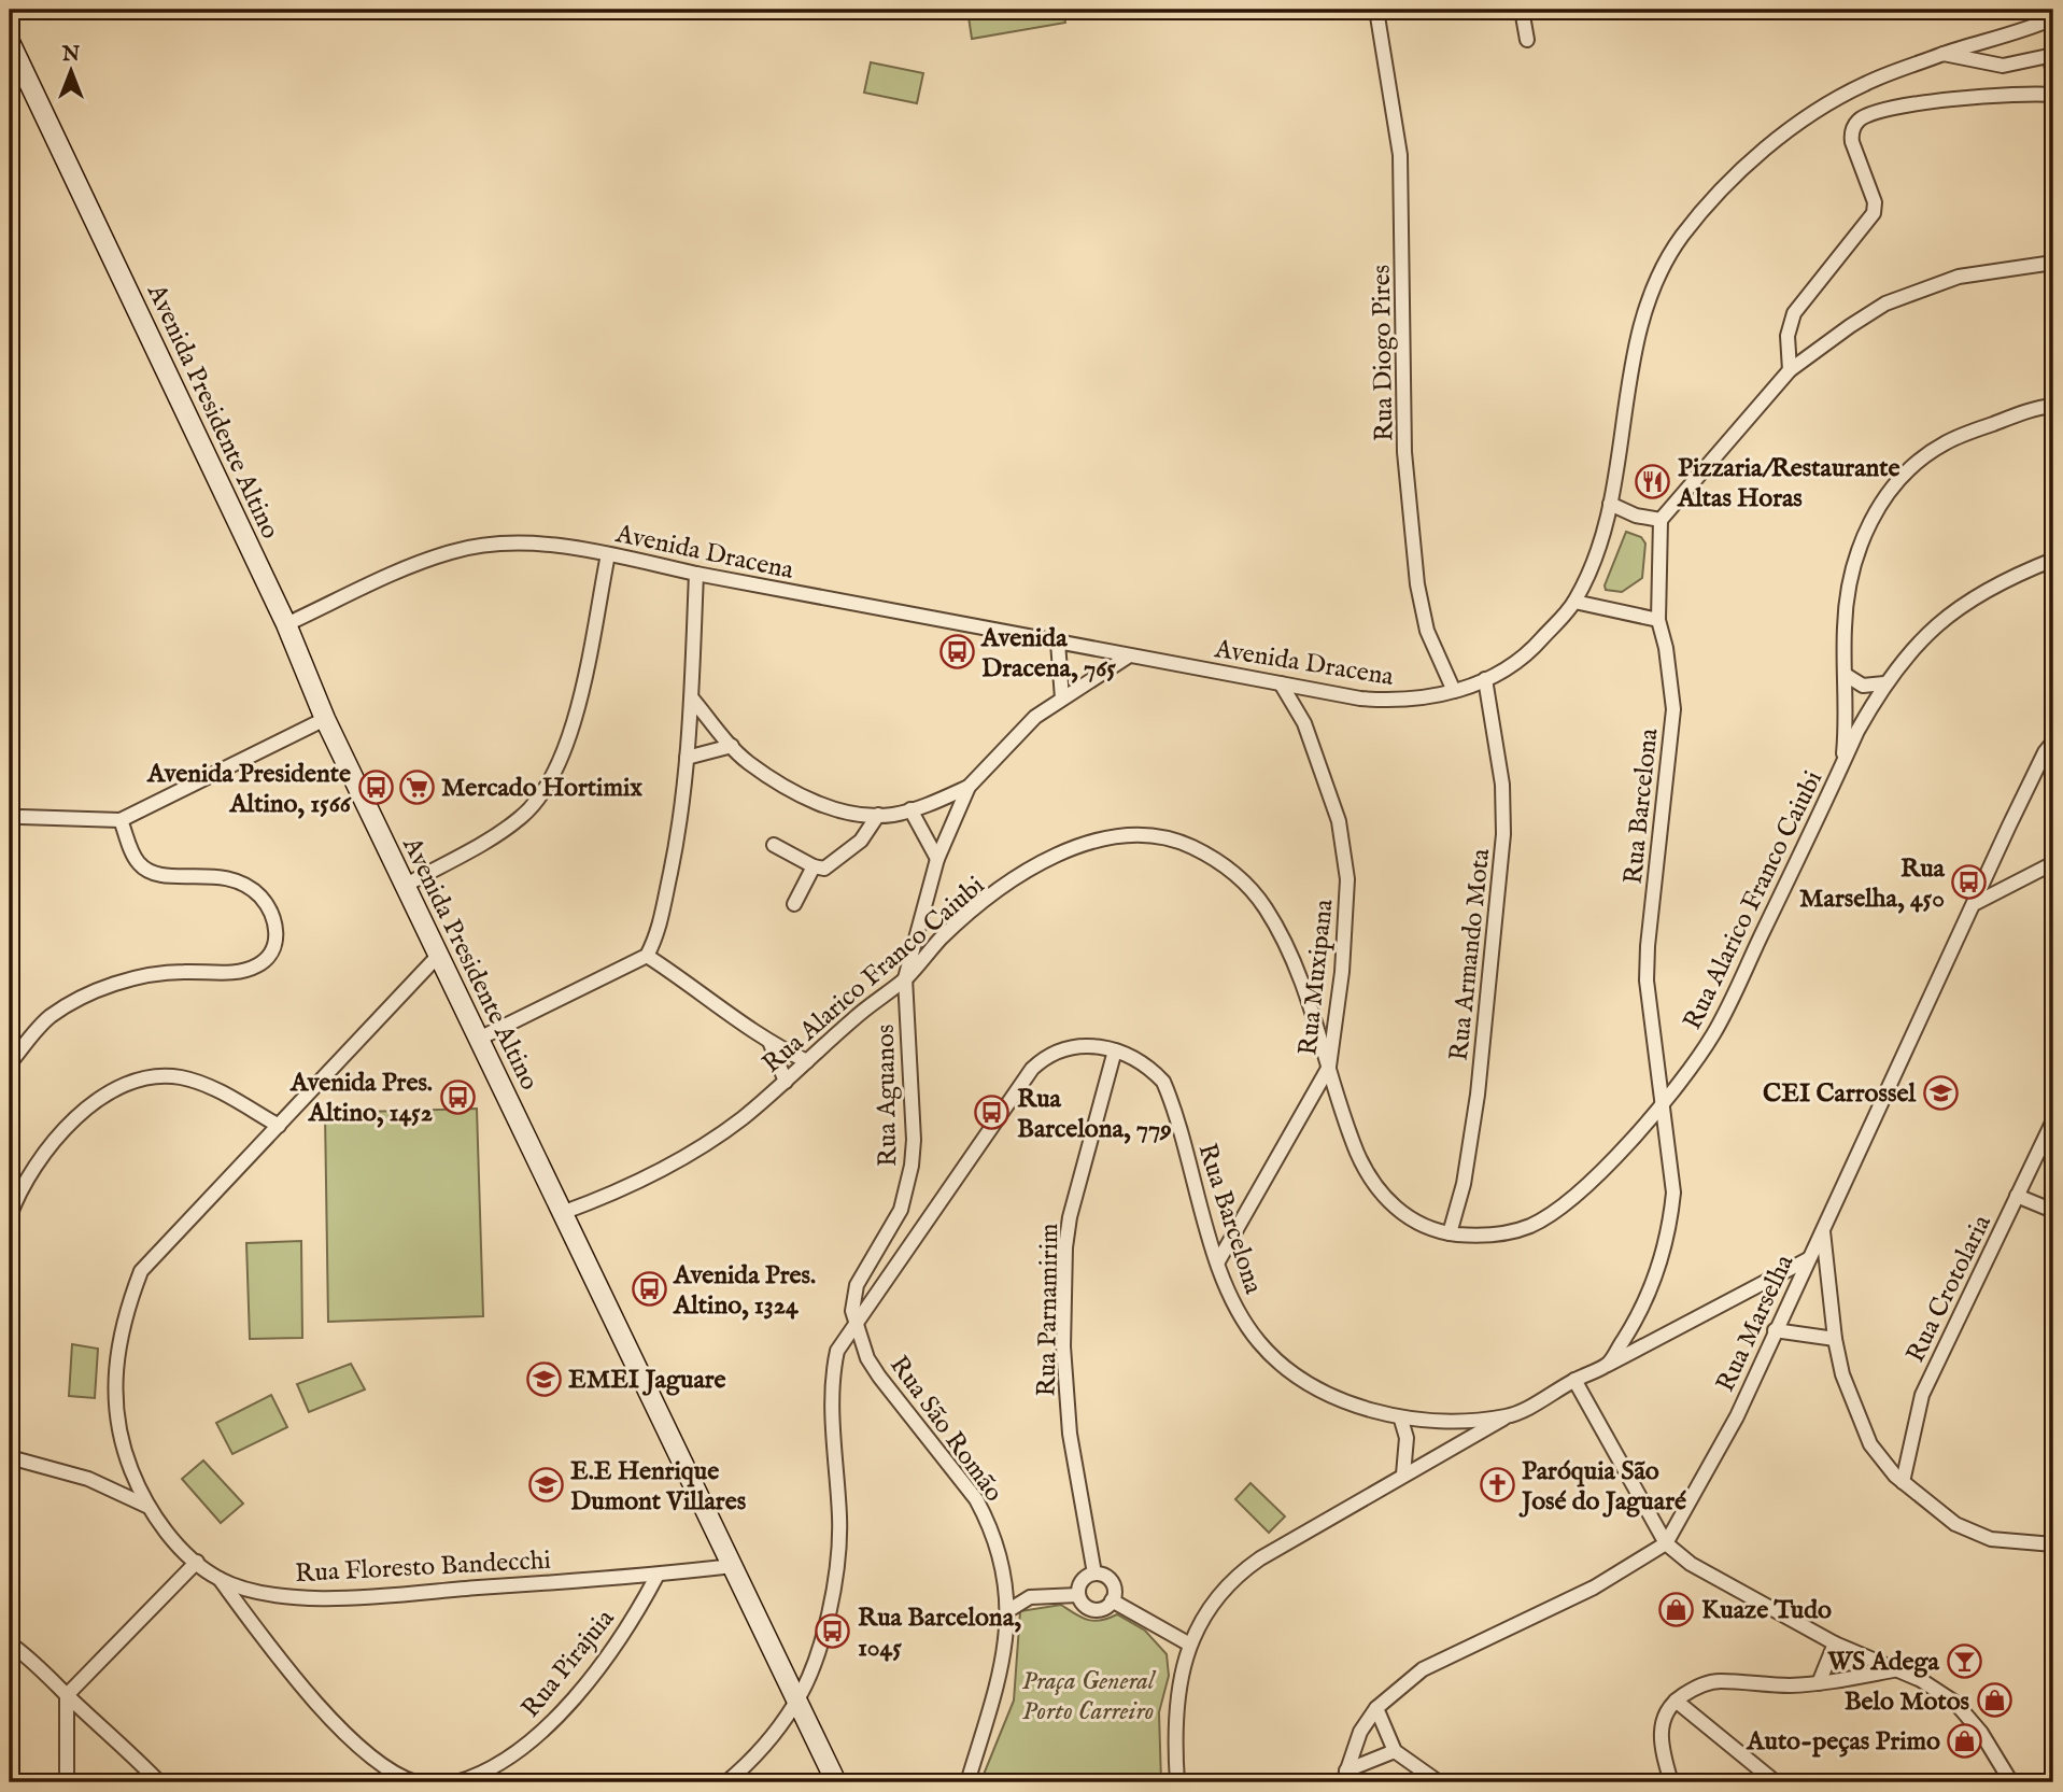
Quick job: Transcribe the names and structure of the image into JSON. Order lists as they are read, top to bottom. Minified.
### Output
{"streets":{"main road":["Avenida Presidente Altino"],"street":["Rua Diogo Pires","Avenida Dracena","Rua Barcelona","Rua Alarico Franco Caiubi","Rua Armando Mota","Rua Muxipana","Rua Aguanos","Rua Crotolaria","Rua Parnamirim","Rua Marselha","Rua São Romão","Rua Floresto Bandecchi","Rua Pirajuia"]},"crossings":[["Rua Diogo Pires","Avenida Dracena"],["Avenida Presidente Altino","Avenida Dracena"],["Avenida Presidente Altino","Rua Barcelona"],["Avenida Presidente Altino","Rua Alarico Franco Caiubi"],["Avenida Presidente Altino","Rua Floresto Bandecchi"],["Avenida Dracena","Rua Armando Mota"],["Avenida Dracena","Rua Muxipana"],["Avenida Dracena","Rua Aguanos"],["Rua Barcelona","Rua Alarico Franco Caiubi"],["Rua Barcelona","Rua Muxipana"],["Rua Barcelona","Rua Aguanos"],["Rua Barcelona","Rua Parnamirim"],["Rua Barcelona","Rua São Romão"],["Rua Alarico Franco Caiubi","Rua Armando Mota"],["Rua Alarico Franco Caiubi","Rua Muxipana"],["Rua Alarico Franco Caiubi","Rua Aguanos"],["Rua Aguanos","Rua São Romão"],["Rua Floresto Bandecchi","Rua Pirajuia"]],"parks":["Praça General Porto Carreiro"],"places":{"restaurant":["Pizzaria/Restaurante Altas Horas"],"bus stop":["Avenida Dracena, 765","Avenida Presidente Altino, 1566","Rua Marselha, 450","Avenida Pres. Altino, 1452","Rua Barcelona, 779","Avenida Pres. Altino, 1324","Rua Barcelona, 1045"],"supermarket":["Mercado Hortimix"],"school or university":["CEI Carrossel","EMEI Jaguare","E.E Henrique Dumont Villares"],"church":["Paróquia São José do Jaguaré"],"shop":["Kuaze Tudo","Belo Motos","Auto-peças Primo"],"bar":["WS Adega"]},"north":"top"}
